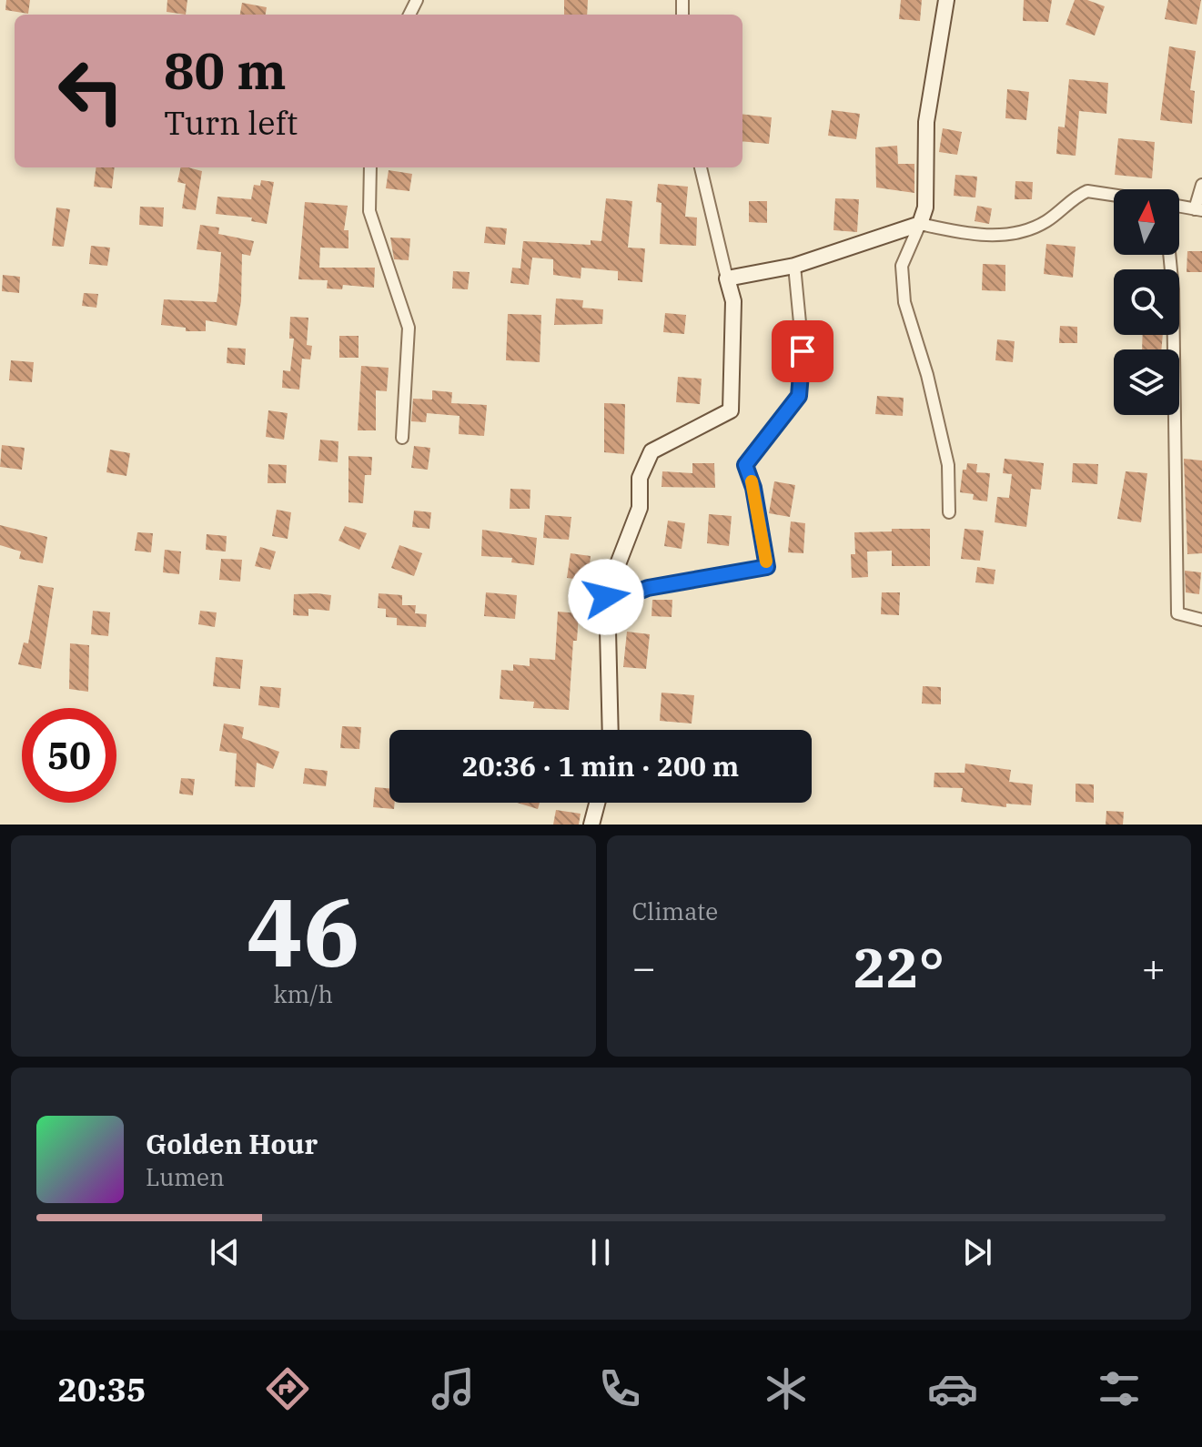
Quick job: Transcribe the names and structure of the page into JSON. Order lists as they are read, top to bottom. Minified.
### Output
{"north":"top","page":{"turn":["80 m","Turn left"],"limit":"50","trip":"20:36 · 1 min · 200 m","tile":[["46","km/h"],"Climate"],"heat":["−","22°","+"],"song":["Golden Hour","Lumen"],"tabs":"20:35"}}
